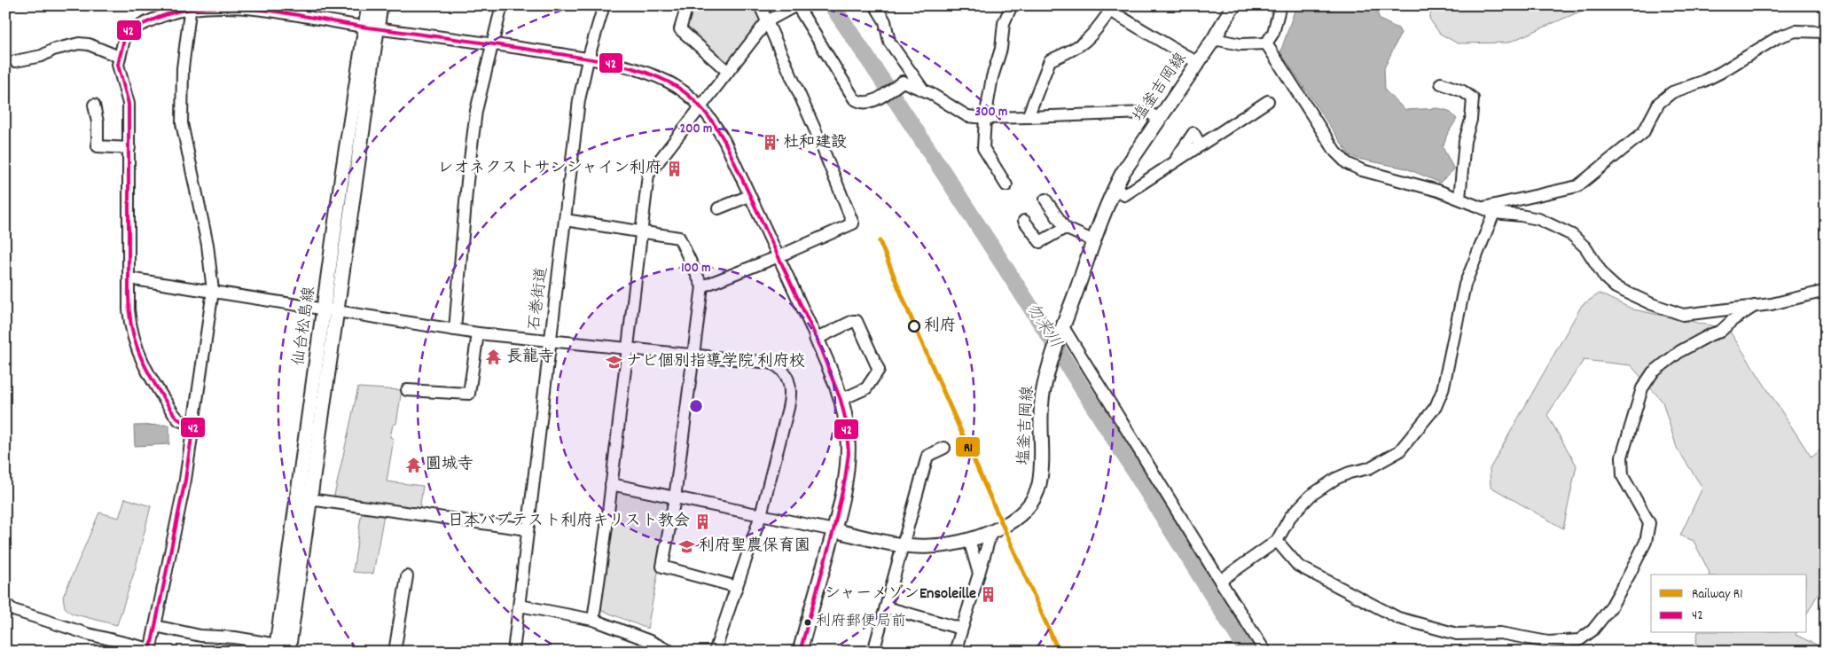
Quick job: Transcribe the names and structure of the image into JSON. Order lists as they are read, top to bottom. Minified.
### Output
{"streets":{"main road":["塩釜吉岡線","仙台松島線"],"street":["石巻街道"]},"water":["勿来川"],"places":{"building":["杜和建設","レオネクストサンシャイン利府","日本バプテスト利府キリスト教会","シャーメゾンEnsoleille"],"other":["利府","利府郵便局前"],"temple":["長龍寺","圓城寺"],"school or university":["ナビ個別指導学院 利府校","利府聖農保育園"]},"lines":["transit line 42","rail line R1"],"legend":["Railway R1","42"],"rings":["300 m","200 m","100 m"]}
